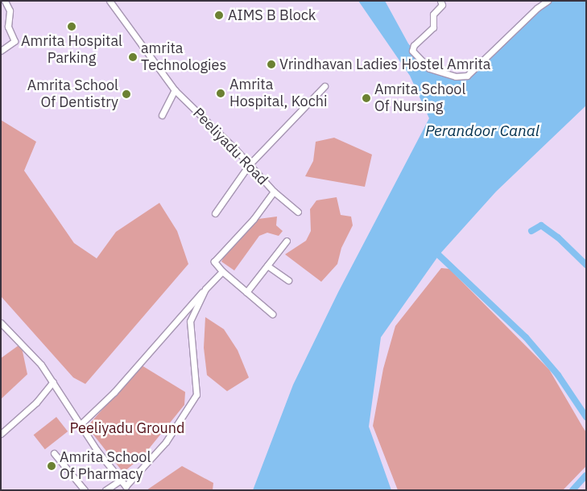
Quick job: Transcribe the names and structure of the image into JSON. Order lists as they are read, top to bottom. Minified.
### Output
{"streets":{"street":["Peeliyadu Road"]},"water":["Perandoor Canal"],"parks":["Peeliyadu Ground"],"places":["AIMS B Block","Amrita Hospital Parking","amrita Technologies","Vrindhavan Ladies Hostel Amrita","Amrita Hospital, Kochi","Amrita School Of Dentistry","Amrita School Of Nursing","Amrita School Of Pharmacy"]}
